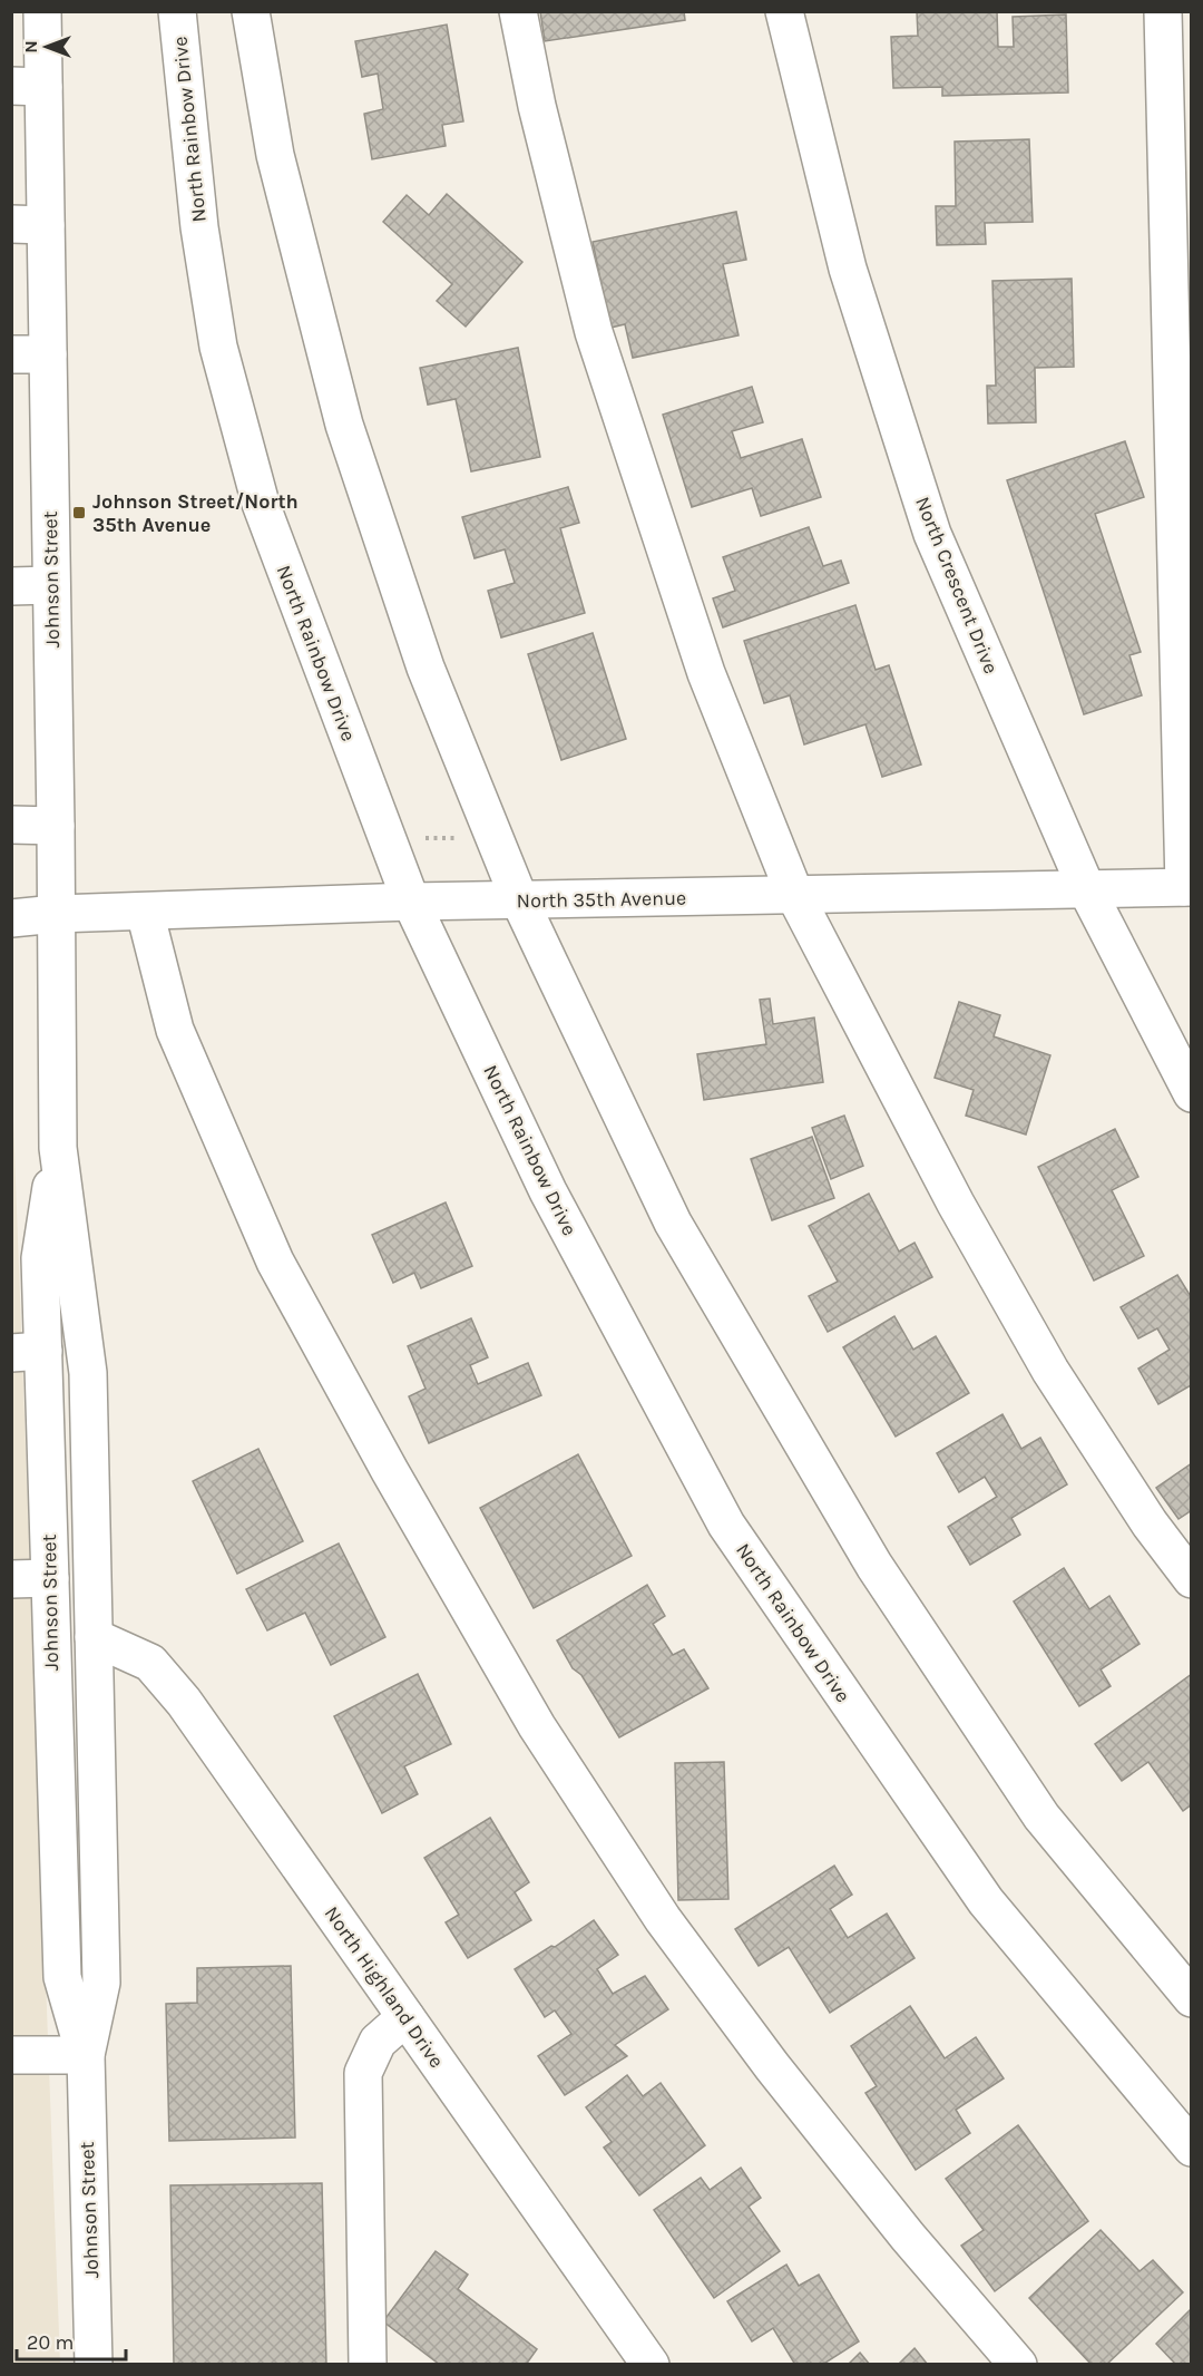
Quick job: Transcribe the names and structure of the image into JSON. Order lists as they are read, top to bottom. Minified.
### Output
{"streets":{"street":["North Rainbow Drive","Johnson Street","North Crescent Drive","North 35th Avenue","North Highland Drive"]},"crossings":[["North Rainbow Drive","North 35th Avenue"],["Johnson Street","North 35th Avenue"],["Johnson Street","North Highland Drive"],["North Crescent Drive","North 35th Avenue"]],"places":{"transit":["Johnson Street/North 35th Avenue"]},"scale_bar":"20 m","north":"left"}
